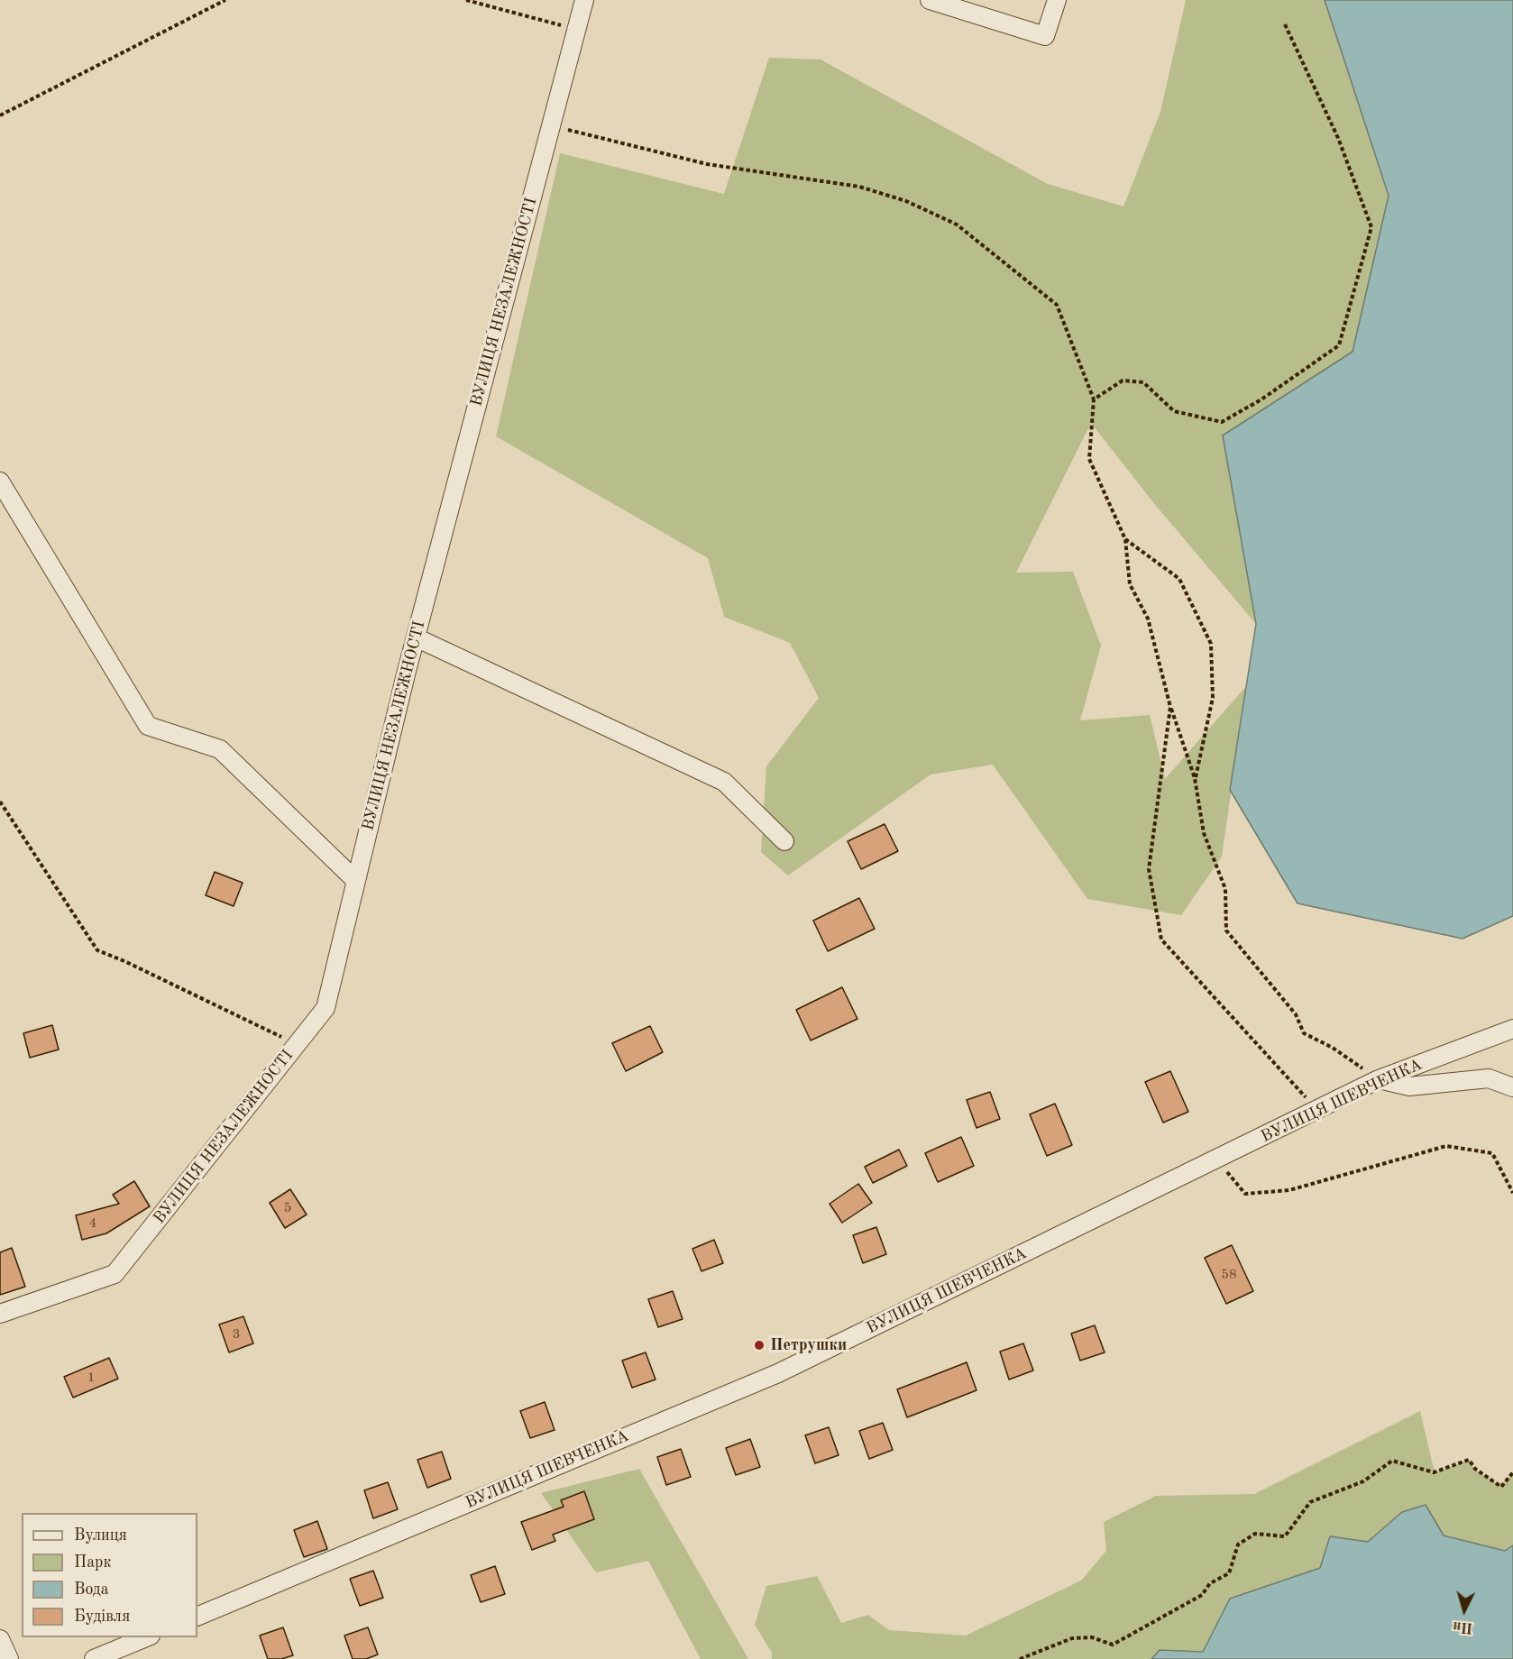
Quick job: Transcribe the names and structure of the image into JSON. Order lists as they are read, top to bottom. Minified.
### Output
{"streets":{"street":["ВУЛИЦЯ НЕЗАЛЕЖНОСТІ","ВУЛИЦЯ ШЕВЧЕНКА"]},"places":["Петрушки"],"house_numbers":["5","4","58","3","1"],"legend":["Вулиця","Парк","Вода","Будівля"],"north":"bottom"}
